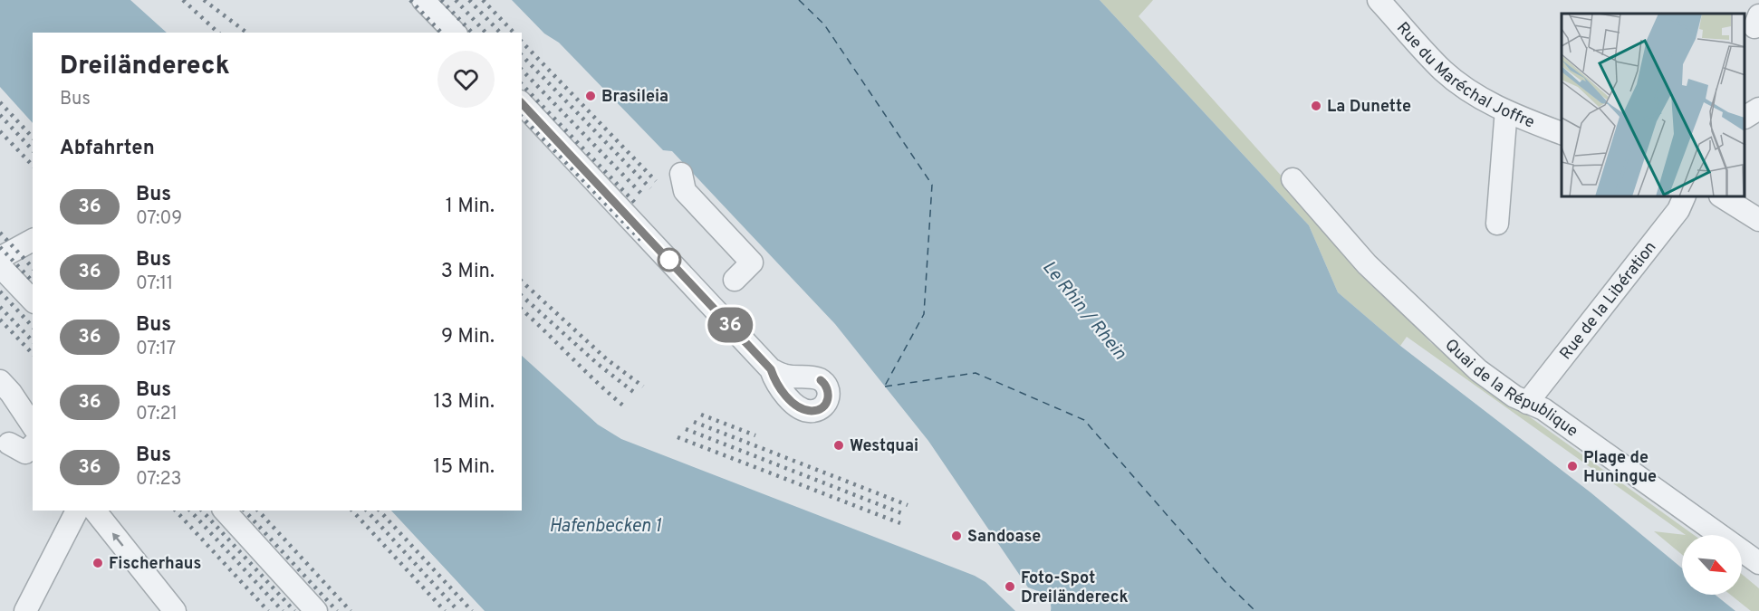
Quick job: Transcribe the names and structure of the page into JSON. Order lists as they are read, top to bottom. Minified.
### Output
{"streets":{"street":["Rue du Maréchal Joffre","Rue de la Libération","Quai de la République"]},"crossings":[["Rue de la Libération","Quai de la République"]],"water":["Le Rhin / Rhein","Hafenbecken 1"],"places":["Brasileia","La Dunette","Westquai","Plage de Huningue","Sandoase","Fischerhaus","Foto-Spot Dreiländereck"],"lines":["bus line 36"],"north":"bottom right","page":{"on_map":"36","heading":[["Dreiländereck","Bus"],"Abfahrten"],"list":[{"mark":"36","name":"Bus","note":"07:09","value":"1 Min."},{"mark":"36","name":"Bus","note":"07:11","value":"3 Min."},{"mark":"36","name":"Bus","note":"07:17","value":"9 Min."},{"mark":"36","name":"Bus","note":"07:21","value":"13 Min."},{"mark":"36","name":"Bus","note":"07:23","value":"15 Min."}]}}
